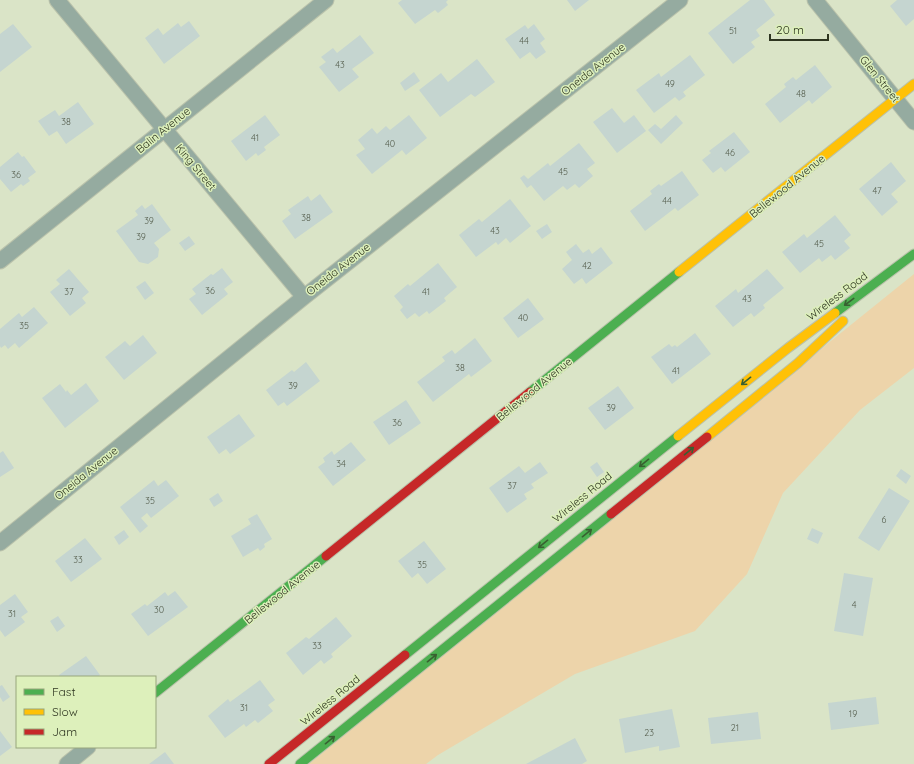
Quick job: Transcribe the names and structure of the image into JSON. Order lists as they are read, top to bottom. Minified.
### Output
{"streets":{"main road":["Bellewood Avenue","Wireless Road"],"street":["Oneida Avenue","Glen Street","Balin Avenue","King Street"]},"crossings":[["Oneida Avenue","King Street"],["Glen Street","Bellewood Avenue"],["Balin Avenue","King Street"]],"house_numbers":["51","44","43","49","48","38","41","40","46","45","36","47","44","38","39","43","39","45","42","36","37","41","43","40","35","38","41","39","39","36","34","37","35","6","33","35","4","30","31","33","31","19","21","23"],"legend":["Fast","Slow","Jam"],"scale_bar":"20 m"}
